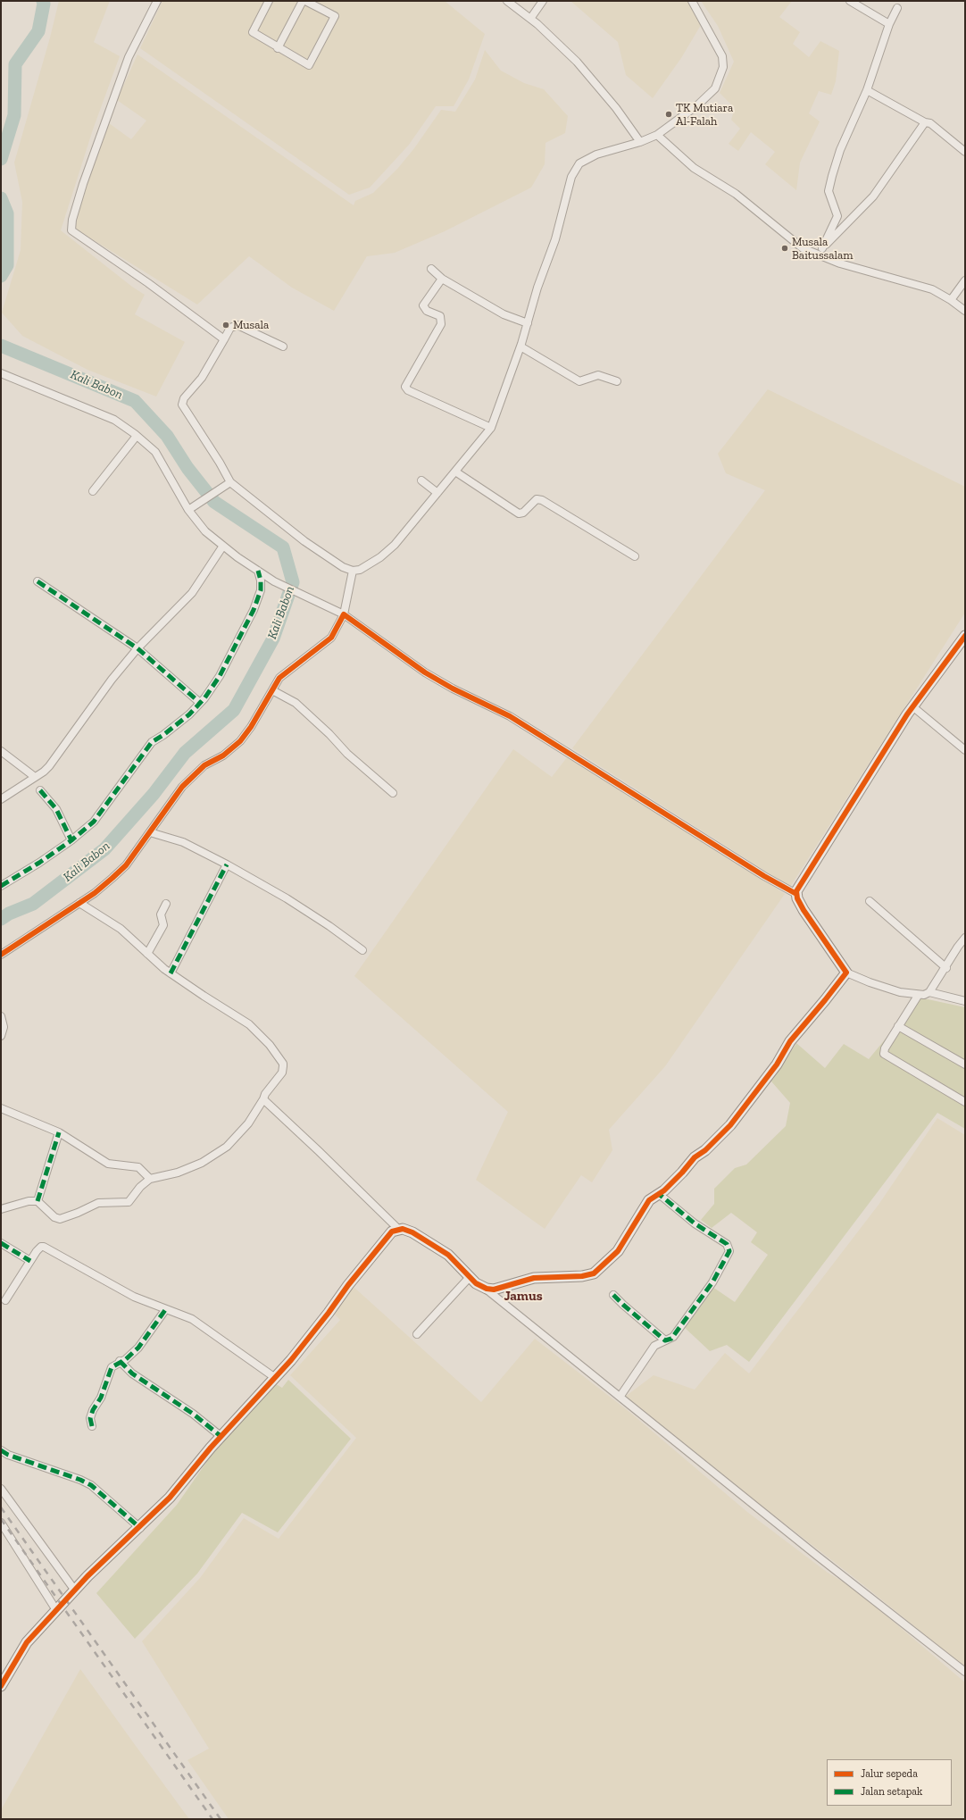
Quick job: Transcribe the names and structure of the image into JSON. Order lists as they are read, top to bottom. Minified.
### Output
{"districts":["Jamus"],"water":["Kali Babon"],"places":["TK Mutiara Al-Falah","Musala Baitussalam","Musala"],"legend":["Jalur sepeda","Jalan setapak"]}
